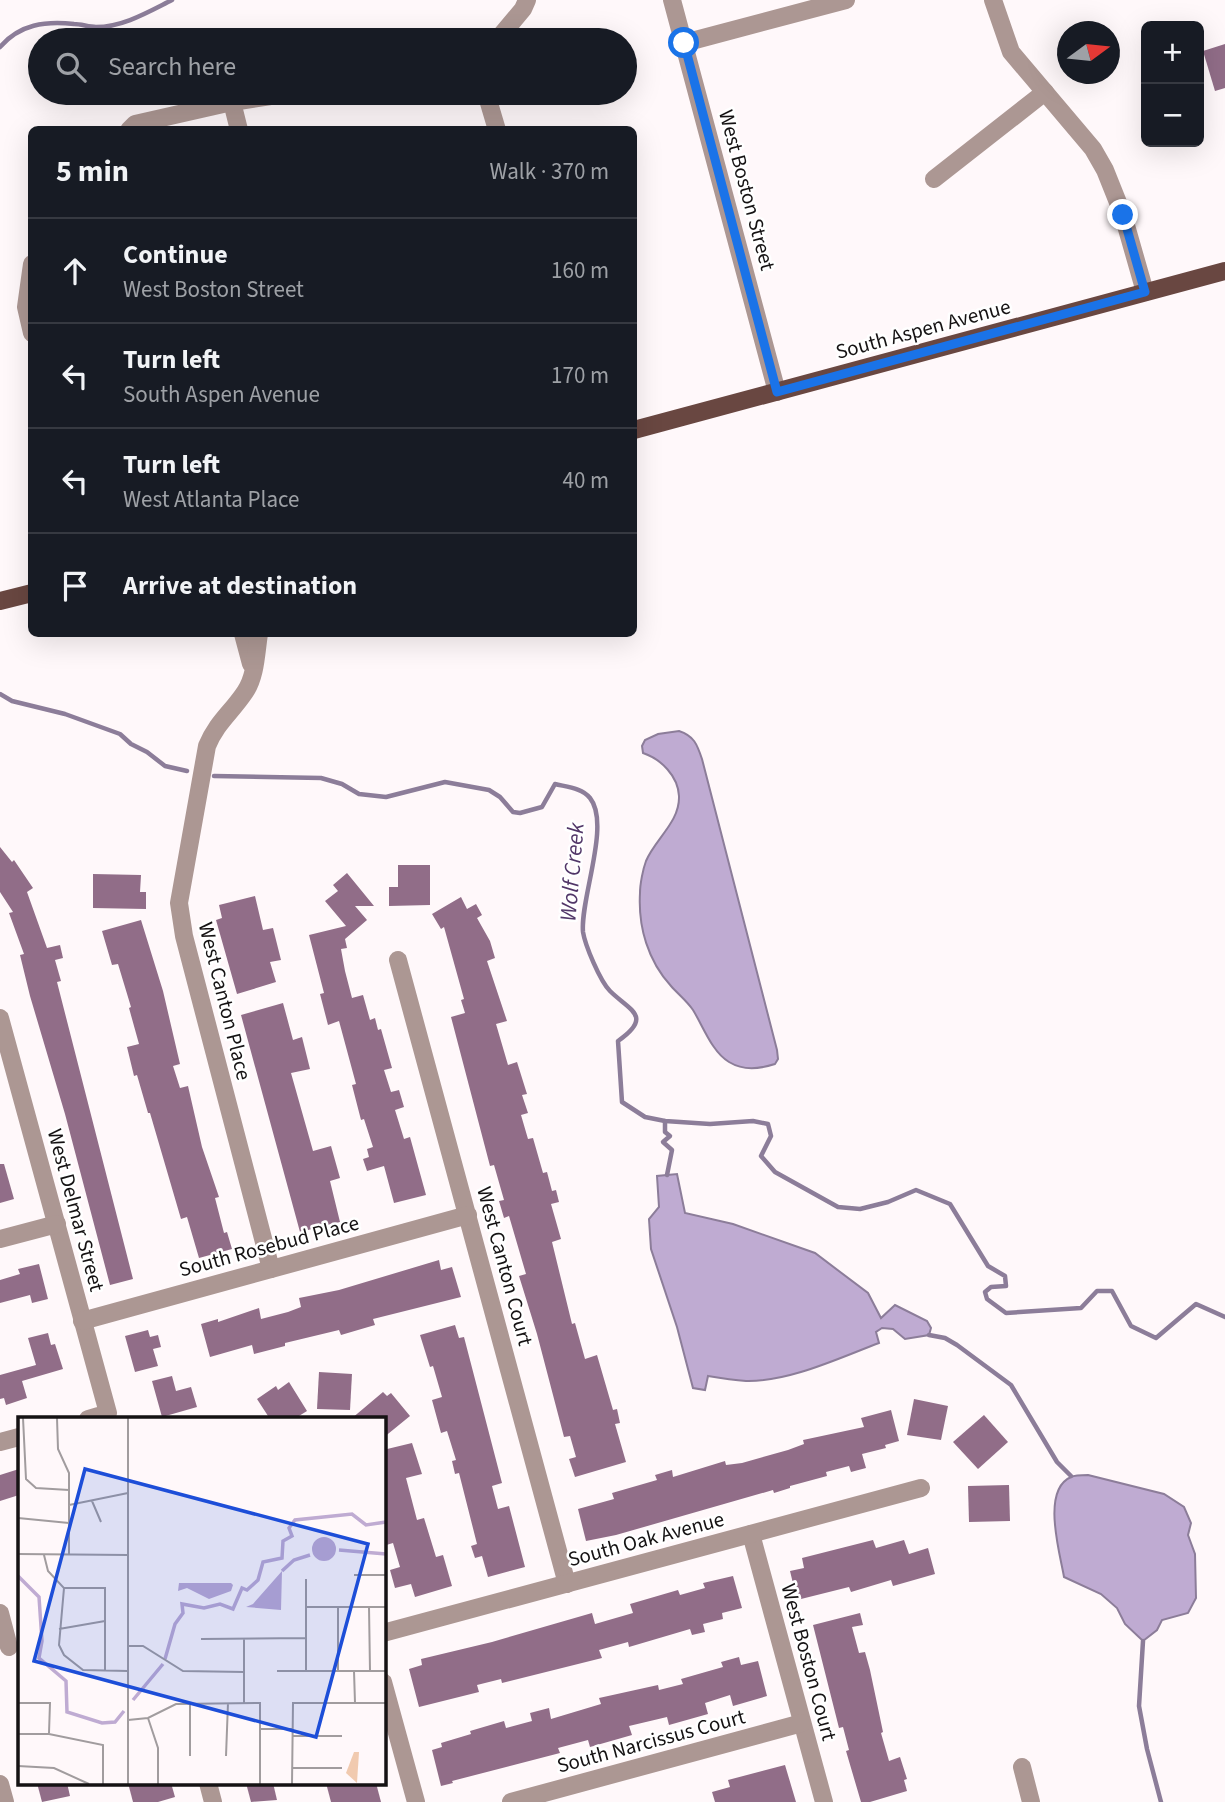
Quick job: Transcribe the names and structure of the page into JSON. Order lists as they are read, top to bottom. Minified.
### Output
{"streets":{"main road":["South Aspen Avenue"],"street":["West Boston Street","West Canton Place","West Delmar Street","South Rosebud Place","West Canton Court","South Oak Avenue","West Boston Court","South Narcissus Court"]},"crossings":[["West Boston Street","South Aspen Avenue"],["West Canton Place","South Rosebud Place"],["West Delmar Street","South Rosebud Place"],["South Rosebud Place","West Canton Court"],["West Canton Court","South Oak Avenue"],["South Oak Avenue","West Boston Court"],["West Boston Court","South Narcissus Court"]],"water":["Wolf Creek"],"north":"right","page":{"map_buttons":["+","−"],"search":"Search here","heading":["5 min","Walk · 370 m"],"list":[["Continue","West Boston Street","160 m"],["Turn left","South Aspen Avenue","170 m"],["Turn left","West Atlanta Place","40 m"],"Arrive at destination"]}}
